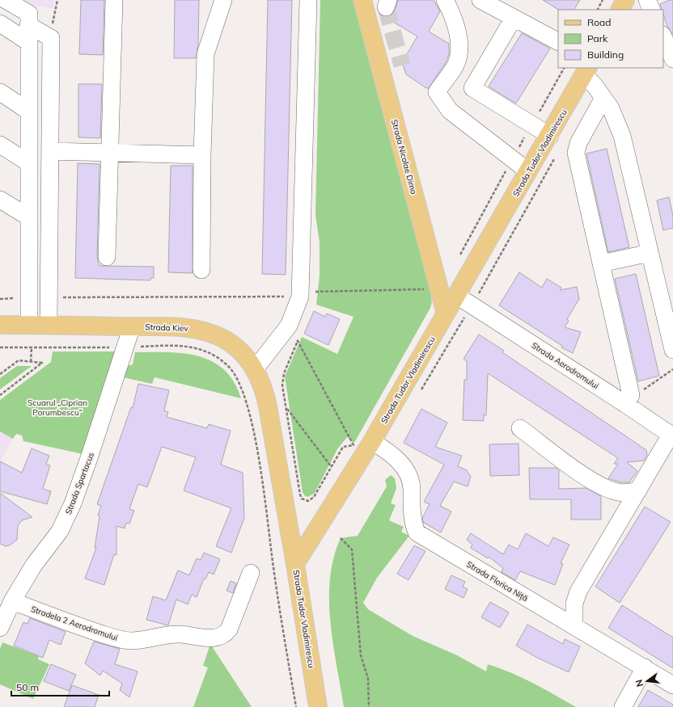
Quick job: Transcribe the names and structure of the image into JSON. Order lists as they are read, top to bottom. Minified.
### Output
{"streets":{"main road":["Strada Tudor Vladimirescu","Strada Nicolae Dimo","Strada Kiev"],"street":["Strada Aerodromului","Strada Spartacus","Strada Florica Niță","Stradela 2 Aerodromului"]},"crossings":[["Strada Tudor Vladimirescu","Strada Nicolae Dimo"],["Strada Tudor Vladimirescu","Strada Kiev"],["Strada Tudor Vladimirescu","Strada Aerodromului"],["Strada Tudor Vladimirescu","Strada Florica Niță"],["Strada Kiev","Strada Spartacus"],["Strada Spartacus","Stradela 2 Aerodromului"]],"parks":["Scuarul „Ciprian Porumbescu”"],"legend":["Road","Park","Building"],"scale_bar":"50 m","north":"left"}
